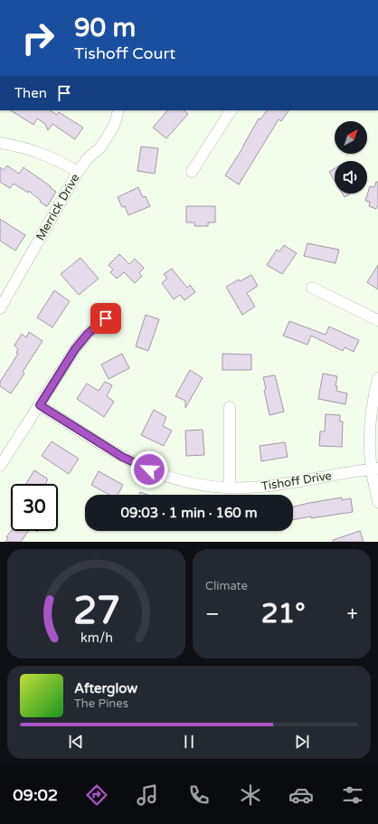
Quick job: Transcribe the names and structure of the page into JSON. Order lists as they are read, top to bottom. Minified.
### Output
{"streets":{"street":["Merrick Drive","Tishoff Drive"]},"north":"top right","page":{"turn":["90 m","Tishoff Court"],"then":"Then","limit":"30","trip":"09:03 · 1 min · 160 m","tile":"Climate","heat":["−","21°","+"],"song":["Afterglow","The Pines"],"tabs":"09:02","gauge":["27","km/h"]}}
